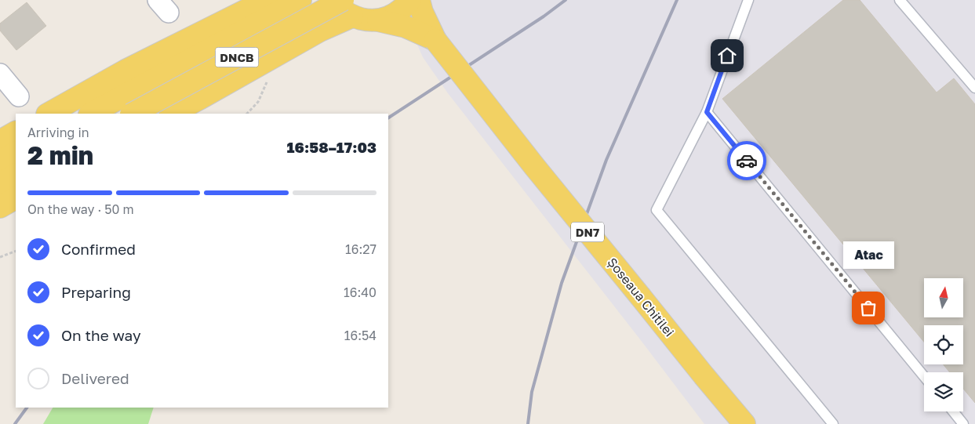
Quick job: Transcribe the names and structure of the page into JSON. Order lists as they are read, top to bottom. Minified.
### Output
{"streets":{"main road":["DNCB","DN7","Șoseaua Chitilei"]},"crossings":[["DNCB","DN7"],["DN7","Șoseaua Chitilei"]],"places":["Atac"],"north":"top","page":{"heading":["2 min","Arriving in","16:58–17:03"],"bar":"On the way · 50 m","list":[["Confirmed","16:27"],["Preparing","16:40"],["On the way","16:54"],"Delivered"],"bubble":"Atac"}}
